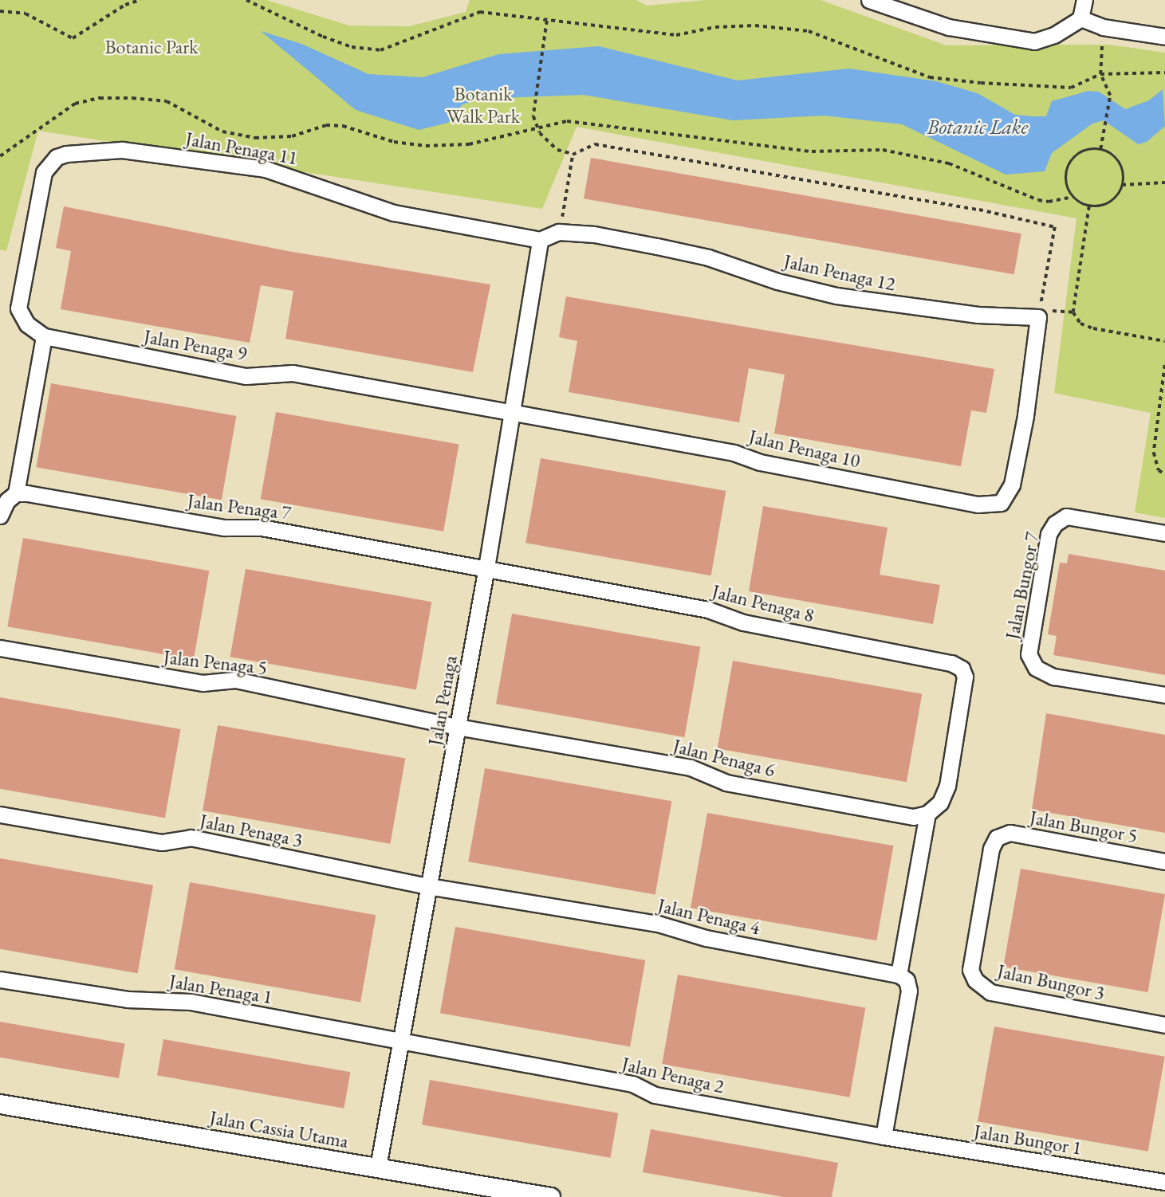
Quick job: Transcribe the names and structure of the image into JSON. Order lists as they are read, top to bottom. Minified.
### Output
{"streets":{"street":["Jalan Penaga 11","Jalan Penaga 12","Jalan Penaga 9","Jalan Penaga 10","Jalan Penaga 7","Jalan Bungor 7","Jalan Penaga 8","Jalan Penaga 5","Jalan Penaga","Jalan Penaga 6","Jalan Bungor 5","Jalan Penaga 3","Jalan Penaga 4","Jalan Bungor 3","Jalan Penaga 1","Jalan Penaga 2","Jalan Cassia Utama","Jalan Bungor 1"]},"crossings":[["Jalan Penaga 11","Jalan Penaga 12"],["Jalan Penaga 11","Jalan Penaga 9"],["Jalan Penaga 11","Jalan Penaga"],["Jalan Penaga 12","Jalan Penaga 10"],["Jalan Penaga 12","Jalan Penaga"],["Jalan Penaga 9","Jalan Penaga 10"],["Jalan Penaga 9","Jalan Penaga"],["Jalan Penaga 10","Jalan Penaga"],["Jalan Penaga 7","Jalan Penaga 8"],["Jalan Penaga 7","Jalan Penaga"],["Jalan Penaga 8","Jalan Penaga"],["Jalan Penaga 8","Jalan Penaga 6"],["Jalan Penaga 5","Jalan Penaga"],["Jalan Penaga 5","Jalan Penaga 6"],["Jalan Penaga","Jalan Penaga 6"],["Jalan Penaga","Jalan Penaga 3"],["Jalan Penaga","Jalan Penaga 4"],["Jalan Penaga","Jalan Penaga 1"],["Jalan Penaga","Jalan Penaga 2"],["Jalan Penaga","Jalan Cassia Utama"],["Jalan Bungor 5","Jalan Bungor 3"],["Jalan Penaga 3","Jalan Penaga 4"],["Jalan Penaga 1","Jalan Penaga 2"],["Jalan Penaga 2","Jalan Bungor 1"]],"water":["Botanic Lake"],"parks":["Botanic Park","Botanik Walk Park"]}
